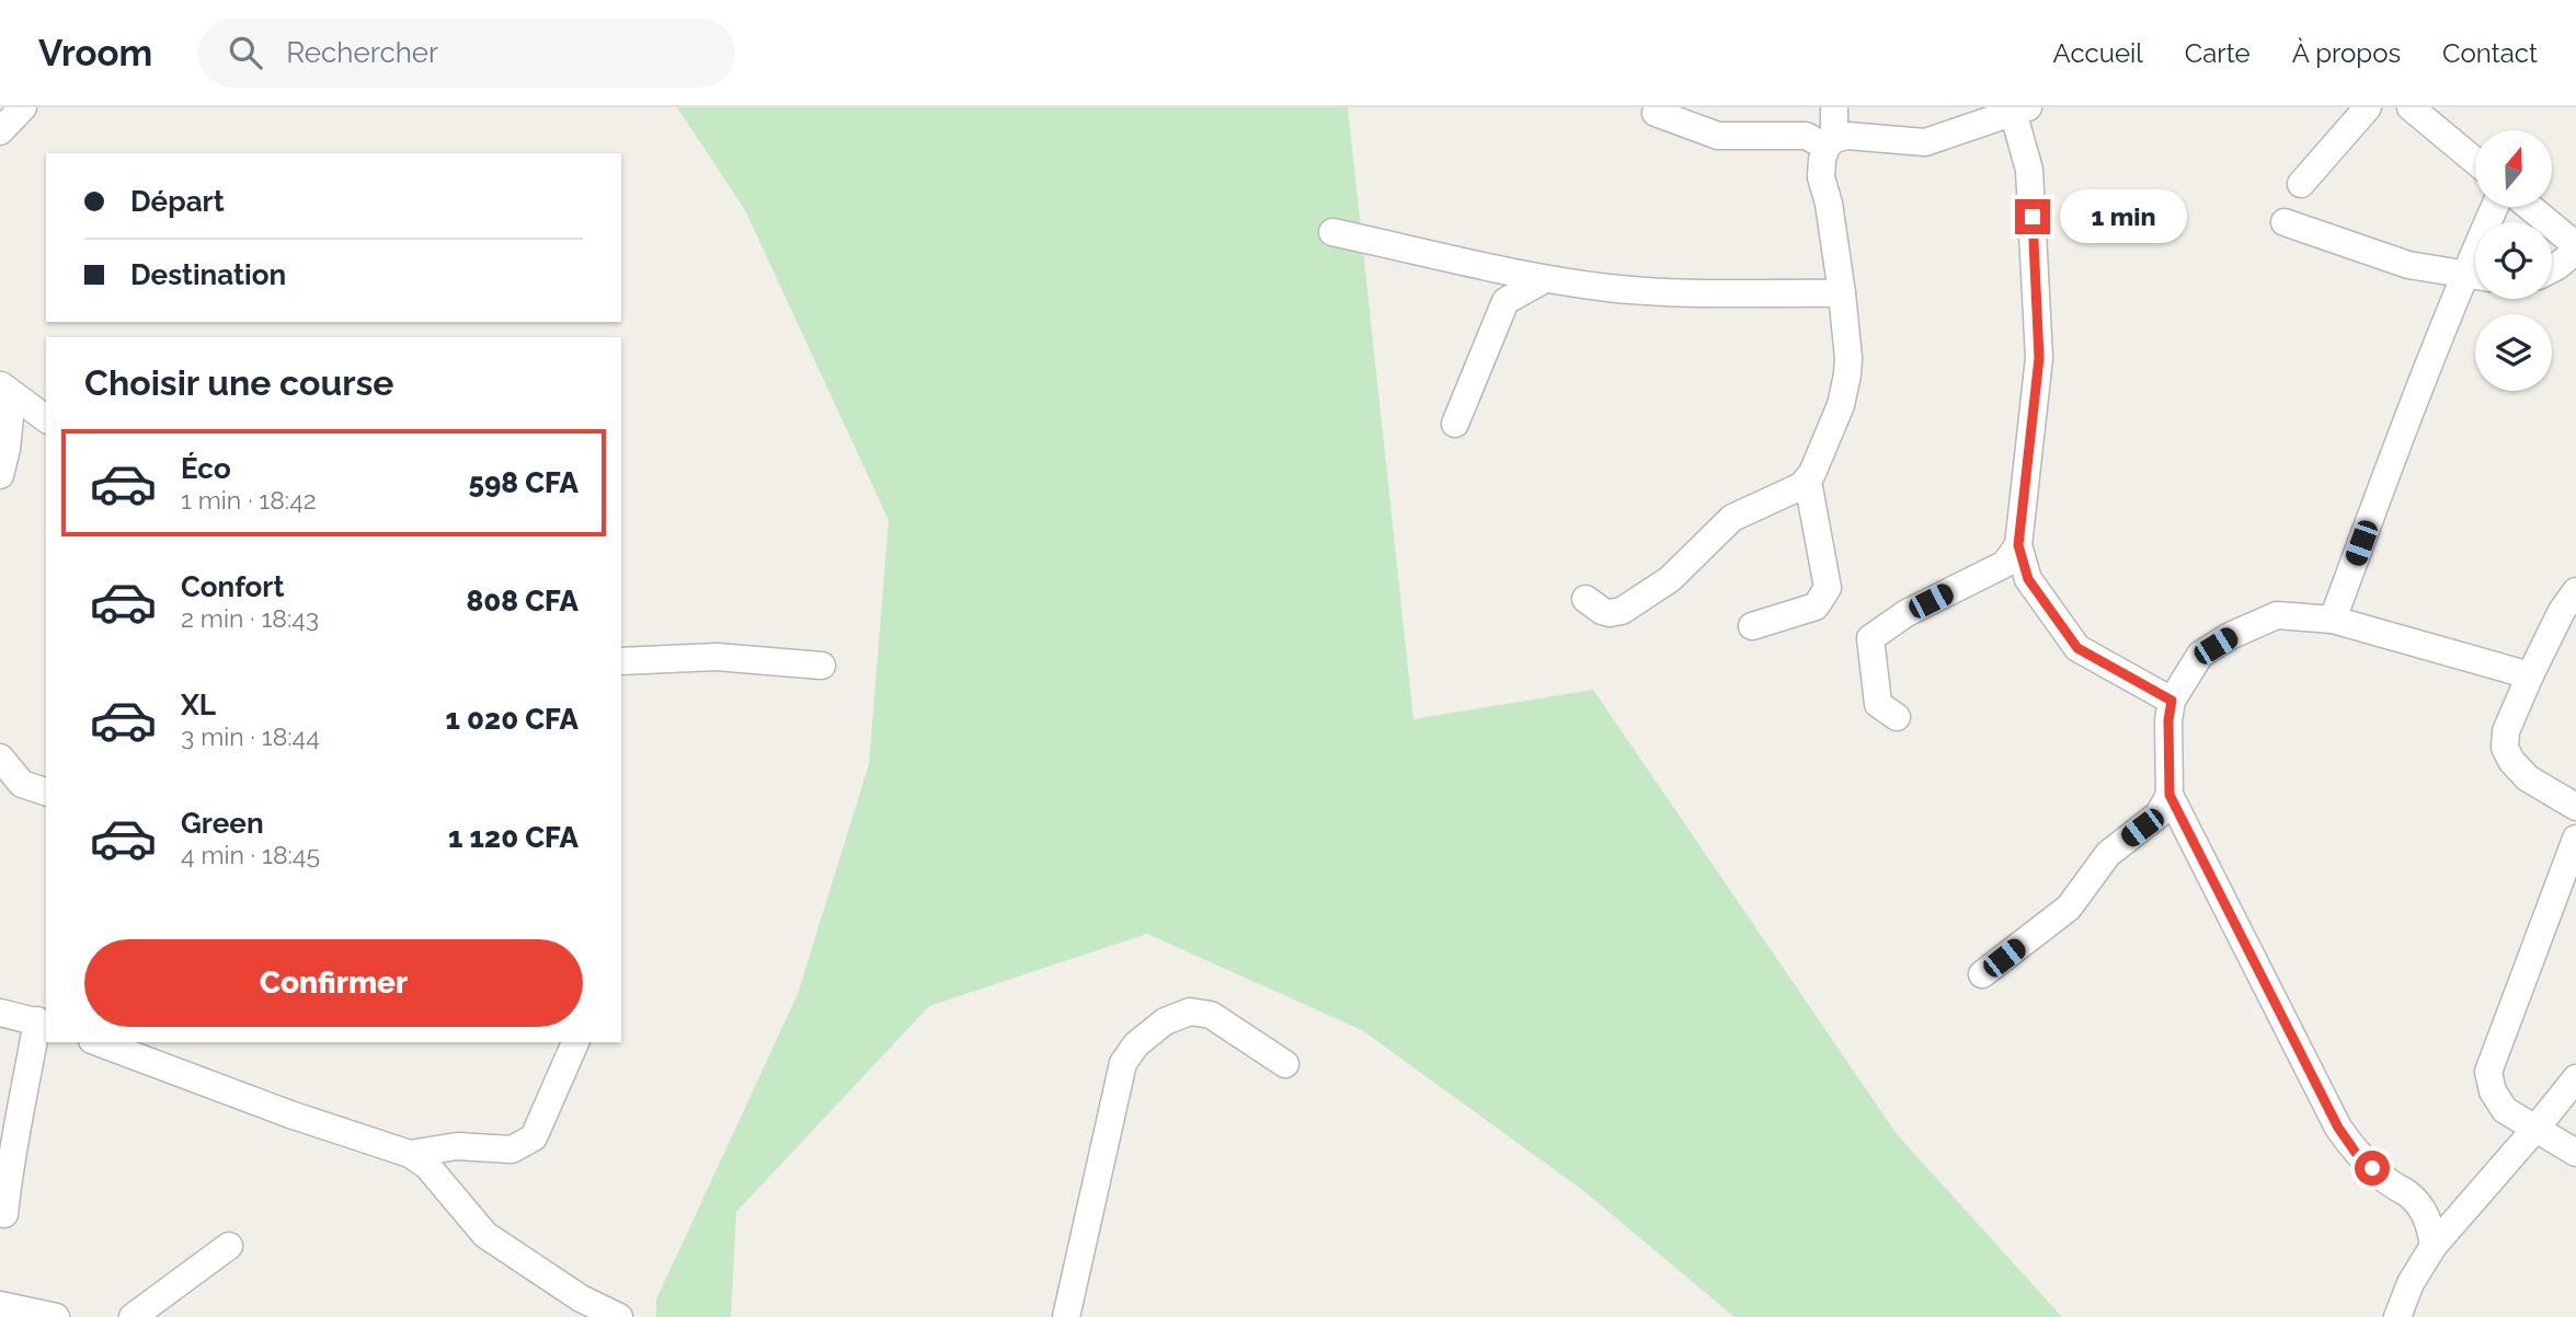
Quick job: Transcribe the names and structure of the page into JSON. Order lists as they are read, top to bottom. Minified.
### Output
{"north":"top","page":{"header":"Vroom","search":"Rechercher","nav":["Accueil","Carte","À propos","Contact"],"banner":["Départ","Destination"],"bubble":"1 min","heading":"Choisir une course","list":[{"name":"Éco","note":"1 min · 18:42","value":"598 CFA"},{"name":"Confort","note":"2 min · 18:43","value":"808 CFA"},{"name":"XL","note":"3 min · 18:44","value":"1 020 CFA"},{"name":"Green","note":"4 min · 18:45","value":"1 120 CFA"}],"buttons":"Confirmer"}}
